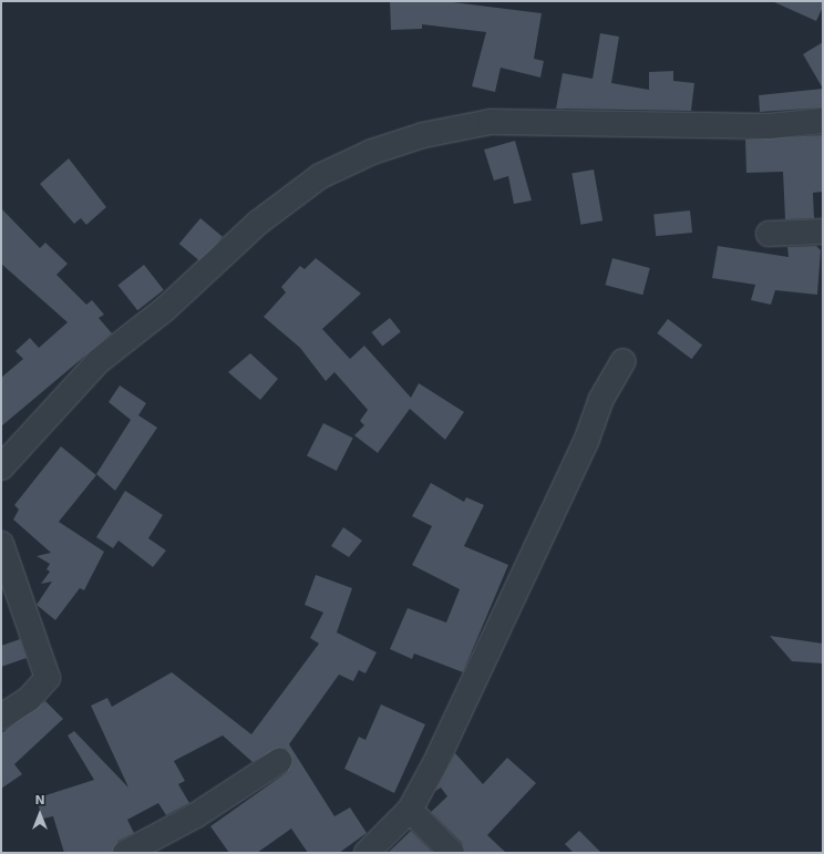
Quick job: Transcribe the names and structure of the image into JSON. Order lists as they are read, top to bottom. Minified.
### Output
{"north":"top"}
